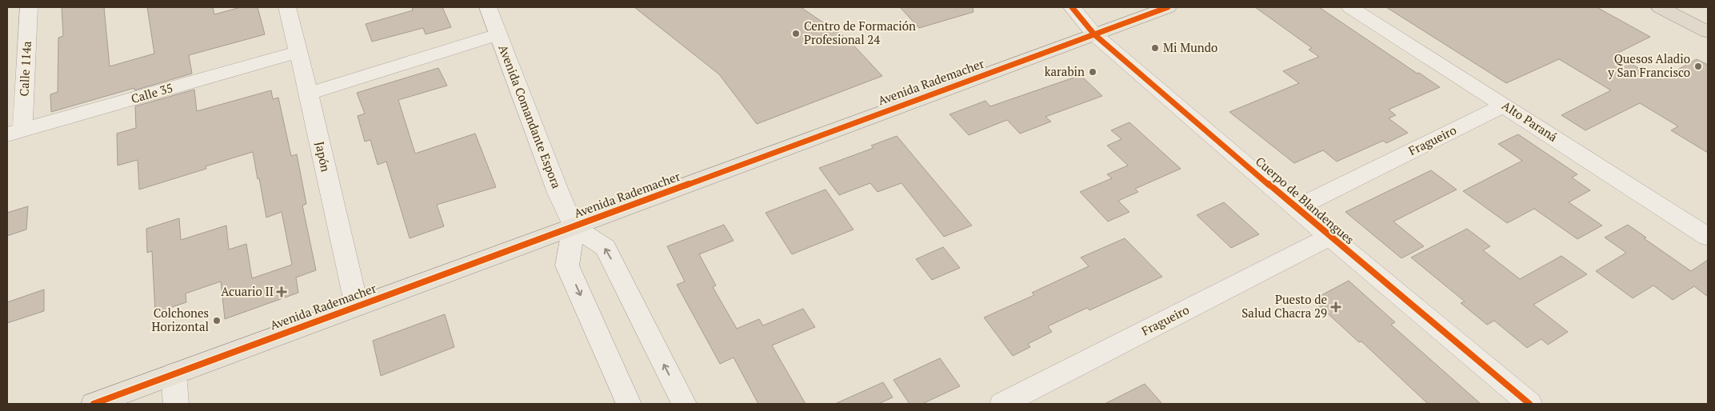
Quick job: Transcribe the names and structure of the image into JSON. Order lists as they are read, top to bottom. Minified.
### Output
{"streets":{"main road":["Avenida Rademacher"],"street":["Calle 114a","Calle 35","Avenida Comandante Espora","Alto Paraná","Fragueiro","Japón","Cuerpo de Blandengues"]},"crossings":[["Calle 114a","Calle 35"],["Avenida Rademacher","Avenida Comandante Espora"],["Avenida Rademacher","Japón"],["Avenida Rademacher","Cuerpo de Blandengues"],["Calle 35","Japón"],["Alto Paraná","Fragueiro"],["Fragueiro","Cuerpo de Blandengues"]],"places":{"other":["Centro de Formación Profesional 24","Mi Mundo","Quesos Aladio y San Francisco","karabin","Colchones Horizontal"],"health":["Acuario II","Puesto de Salud Chacra 29"]}}
